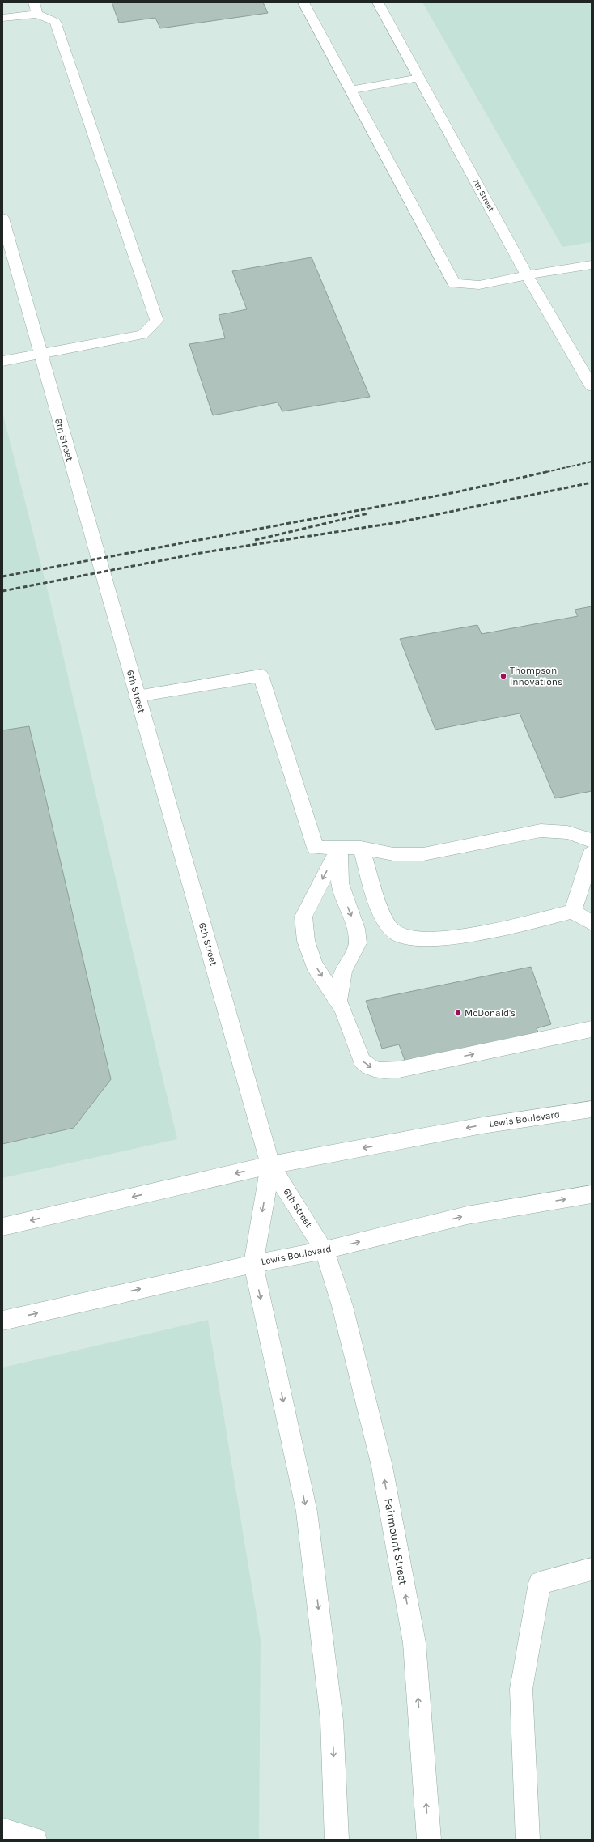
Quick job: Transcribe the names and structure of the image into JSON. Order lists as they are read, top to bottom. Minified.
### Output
{"streets":{"main road":["7th Street","6th Street","Lewis Boulevard","Fairmount Street"]},"crossings":[["6th Street","Lewis Boulevard"],["6th Street","Fairmount Street"],["Lewis Boulevard","Fairmount Street"]],"places":["Thompson Innovations","McDonald's"]}
